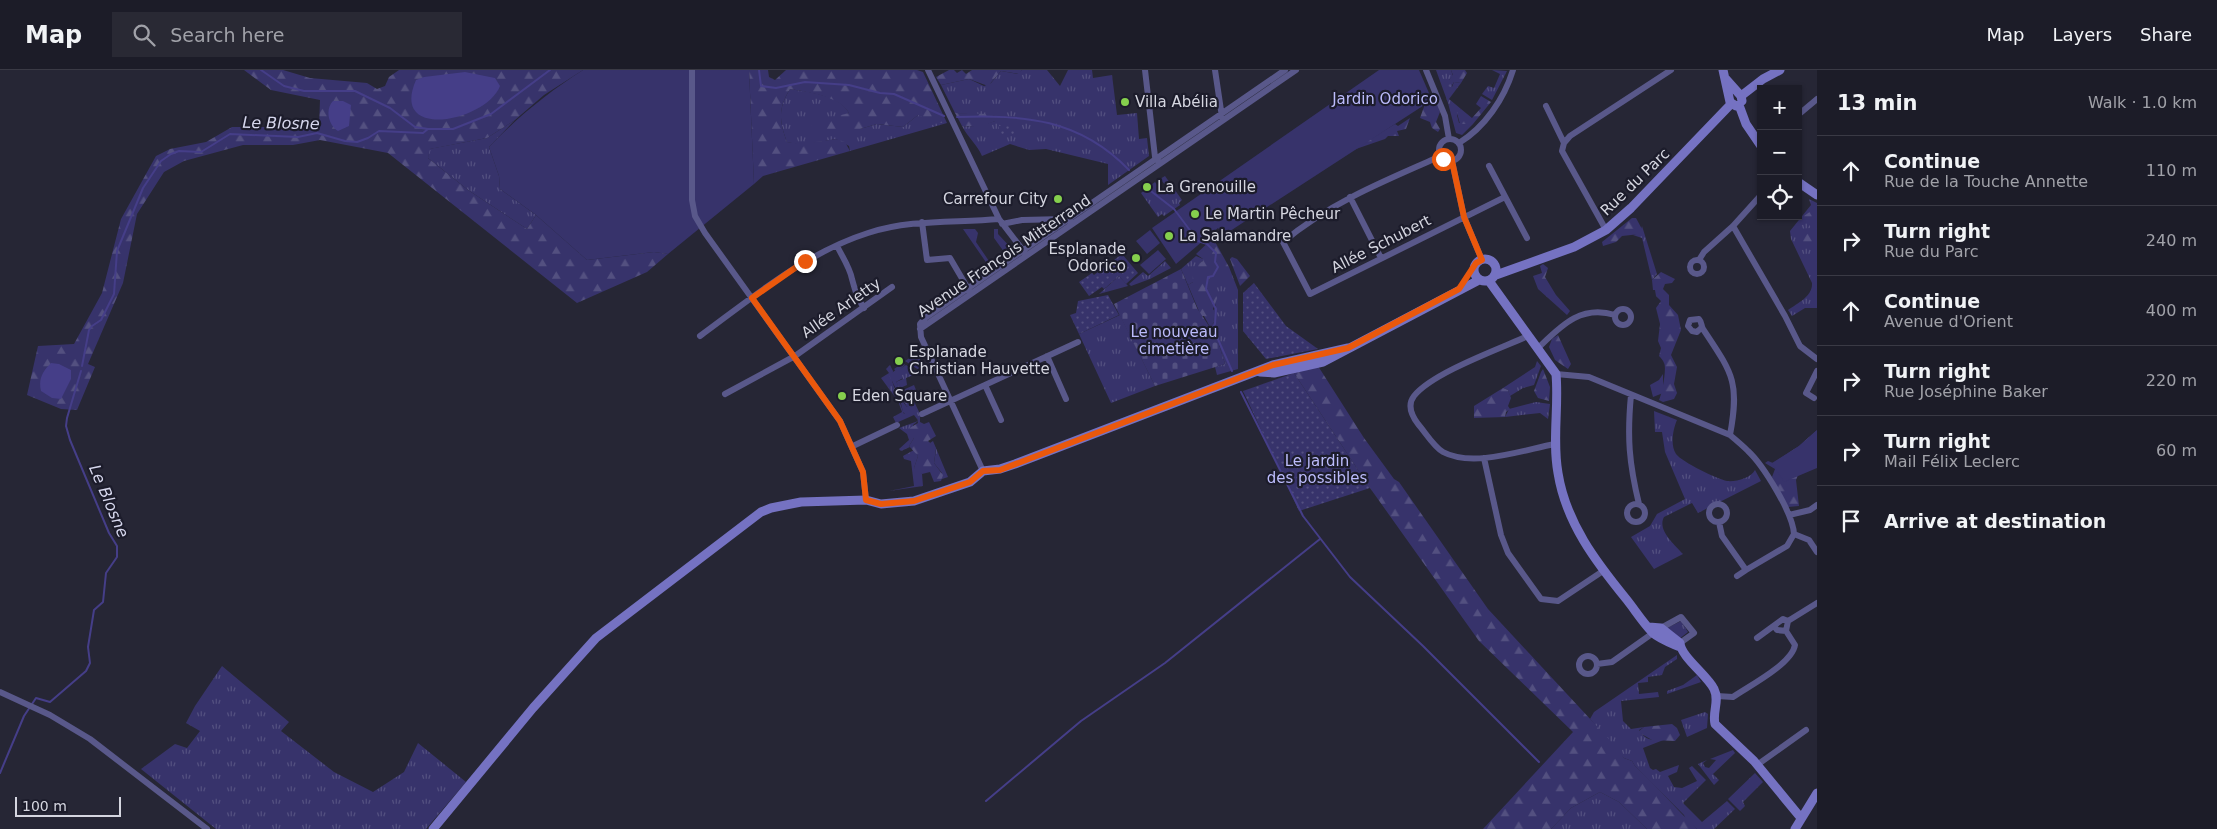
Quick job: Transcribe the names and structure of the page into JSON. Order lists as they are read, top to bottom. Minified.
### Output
{"streets":{"street":["Rue du Parc","Allée Schubert","Avenue François Mitterrand","Allée Arletty"]},"water":["Le Blosne"],"parks":["Jardin Odorico","Le nouveau cimetière","Le jardin des possibles"],"places":["Villa Abélia","La Grenouille","Carrefour City","Le Martin Pêcheur","La Salamandre","Esplanade Odorico","Esplanade Christian Hauvette","Eden Square"],"scale_bar":"100 m","page":{"header":"Map","search":"Search here","nav":["Map","Layers","Share"],"heading":["13 min","Walk · 1.0 km"],"map_buttons":["+","−"],"list":[["Continue","Rue de la Touche Annette","110 m"],["Turn right","Rue du Parc","240 m"],["Continue","Avenue d'Orient","400 m"],["Turn right","Rue Joséphine Baker","220 m"],["Turn right","Mail Félix Leclerc","60 m"],"Arrive at destination"],"scale":"100 m"}}
